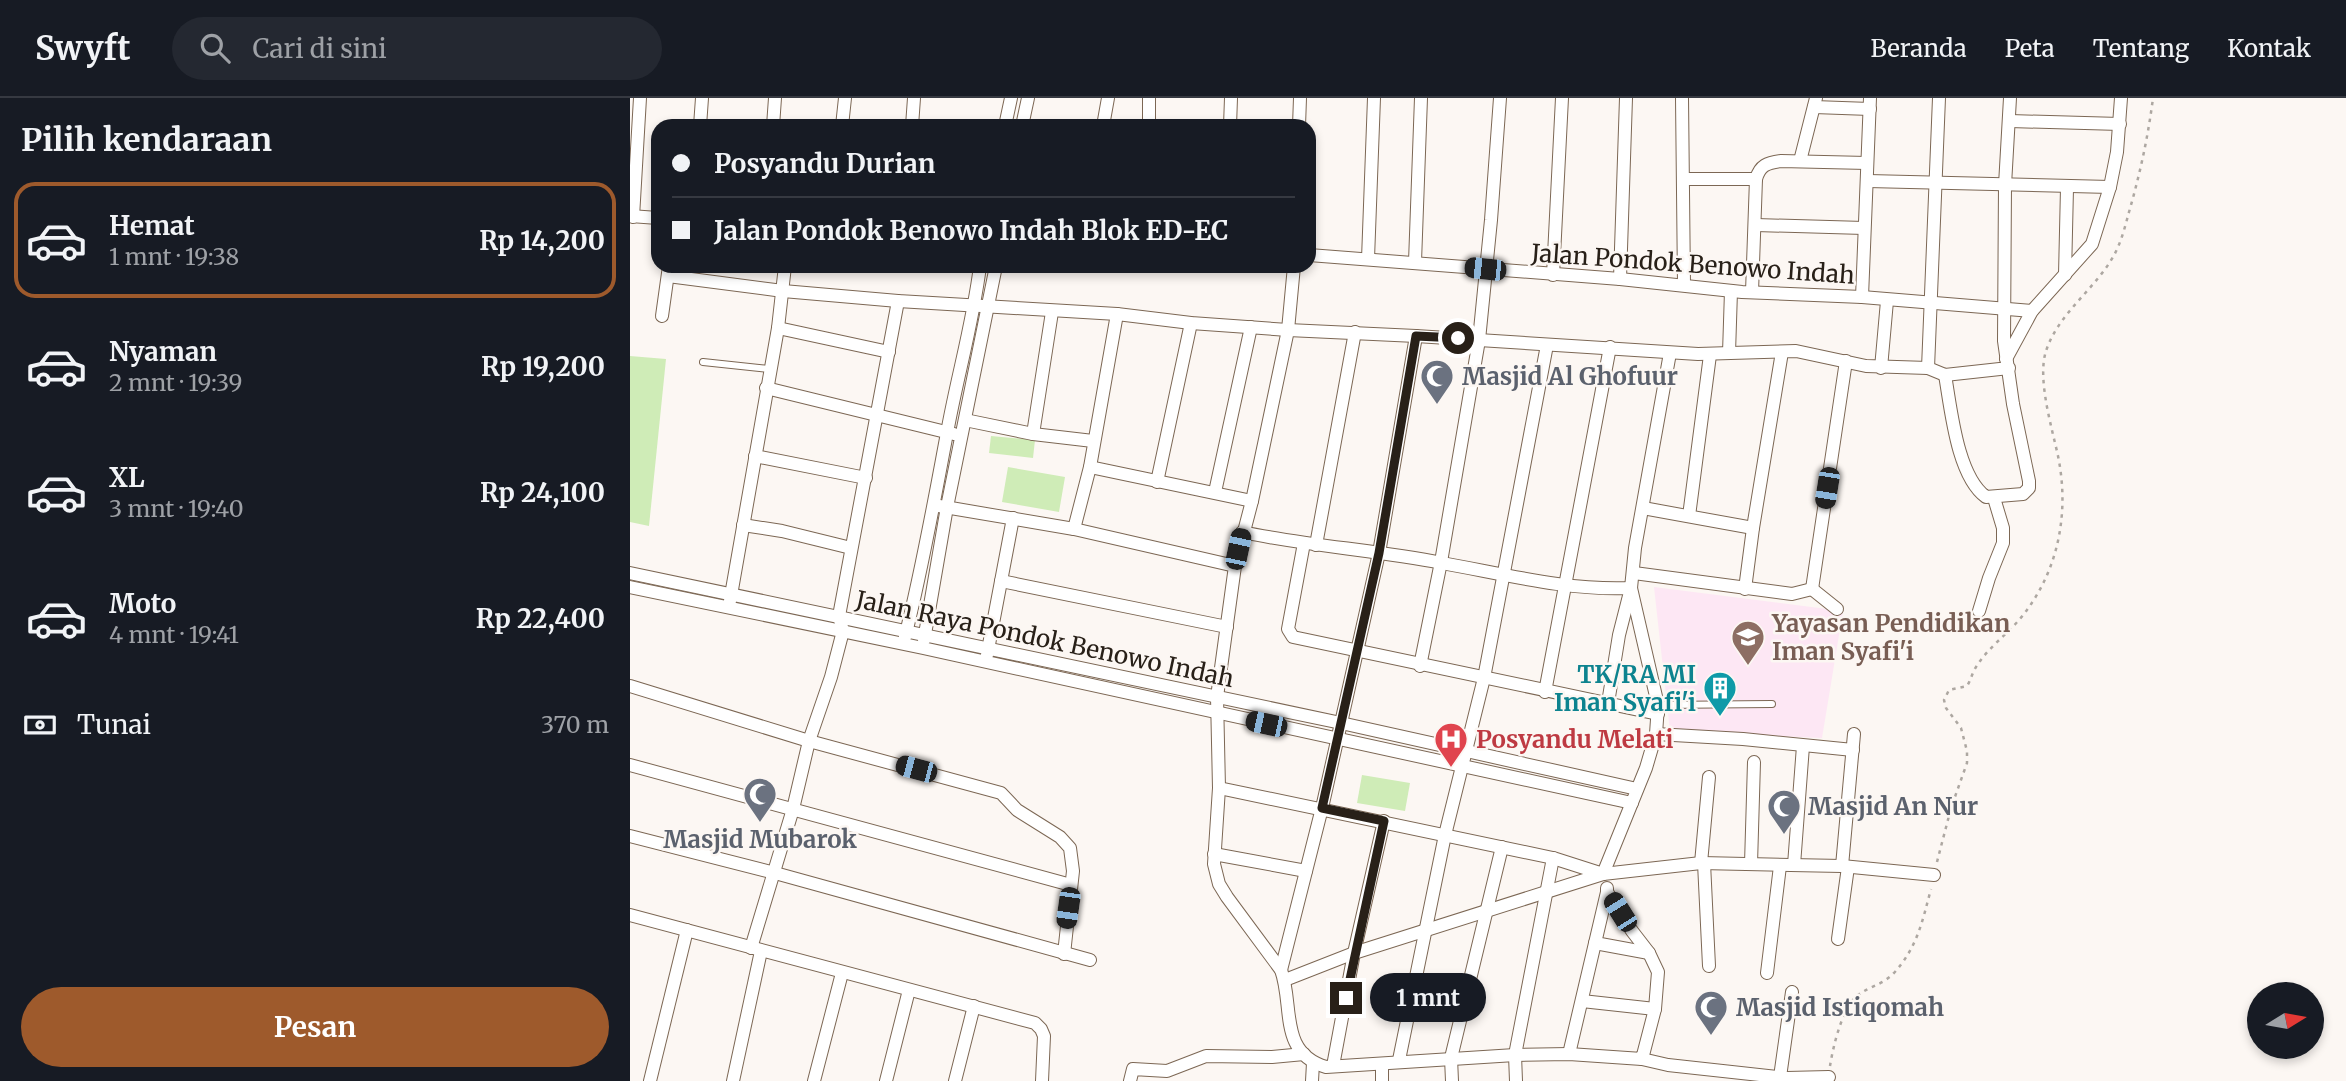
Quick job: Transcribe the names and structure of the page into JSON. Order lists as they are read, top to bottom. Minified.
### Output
{"streets":{"street":["Jalan Pondok Benowo Indah","Jalan Raya Pondok Benowo Indah"]},"places":{"mosque":["Masjid Al Ghofuur","Masjid Mubarok","Masjid An Nur","Masjid Istiqomah"],"school or university":["Yayasan Pendidikan Iman Syafi'i"],"building":["TK/RA MI Iman Syafi'i"],"hospital":["Posyandu Melati"]},"north":"right","page":{"header":"Swyft","search":"Cari di sini","nav":["Beranda","Peta","Tentang","Kontak"],"heading":"Pilih kendaraan","banner":["Posyandu Durian","Jalan Pondok Benowo Indah Blok ED-EC"],"list":[{"name":"Hemat","note":"1 mnt · 19:38","value":"Rp 14,200"},{"name":"Nyaman","note":"2 mnt · 19:39","value":"Rp 19,200"},{"name":"XL","note":"3 mnt · 19:40","value":"Rp 24,100"},{"name":"Moto","note":"4 mnt · 19:41","value":"Rp 22,400"}],"pay":["Tunai","370 m"],"buttons":"Pesan","bubble":"1 mnt"}}
